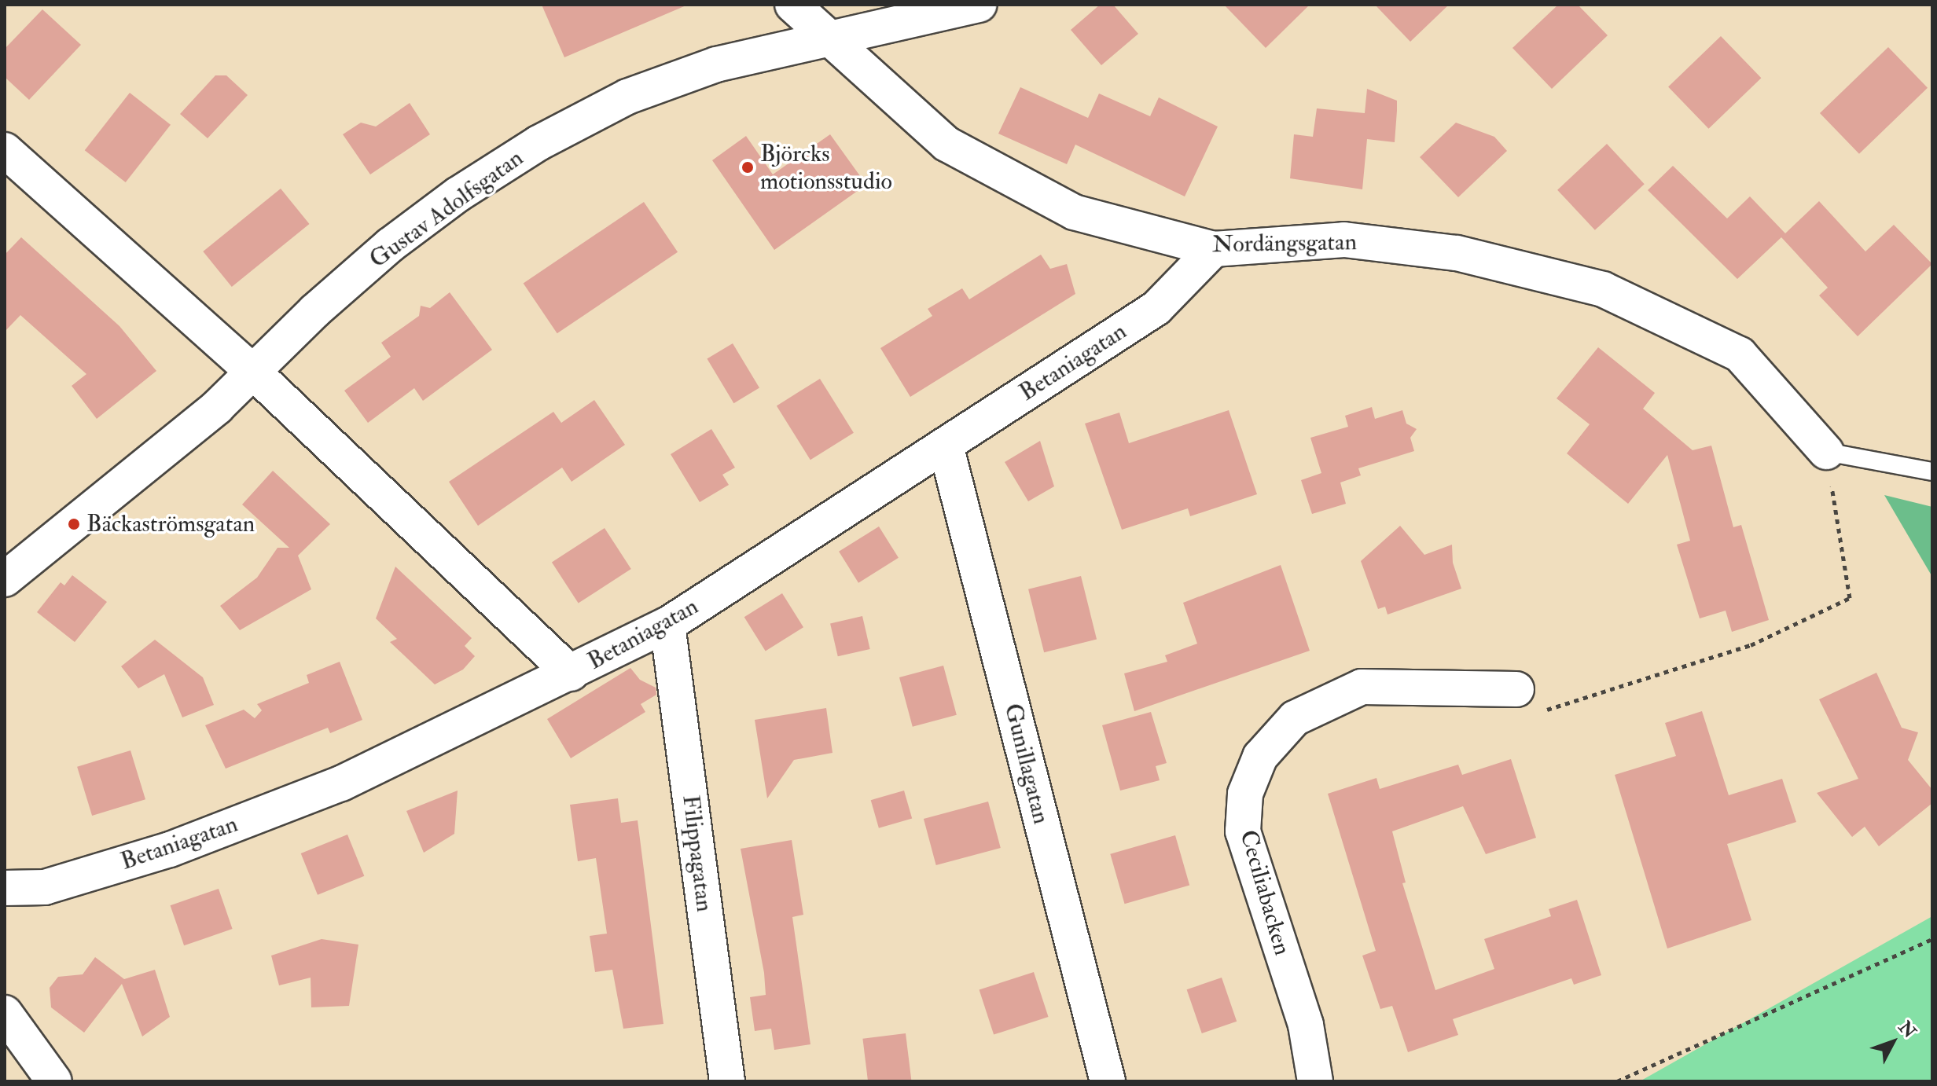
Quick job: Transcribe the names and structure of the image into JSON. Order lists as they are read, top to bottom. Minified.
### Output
{"streets":{"street":["Gustav Adolfsgatan","Nordängsgatan","Betaniagatan","Gunillagatan","Filippagatan","Ceciliabacken"]},"crossings":[["Gustav Adolfsgatan","Nordängsgatan"],["Nordängsgatan","Betaniagatan"],["Betaniagatan","Gunillagatan"],["Betaniagatan","Filippagatan"]],"places":["Björcks motionsstudio","Bäckaströmsgatan"],"north":"top right"}
